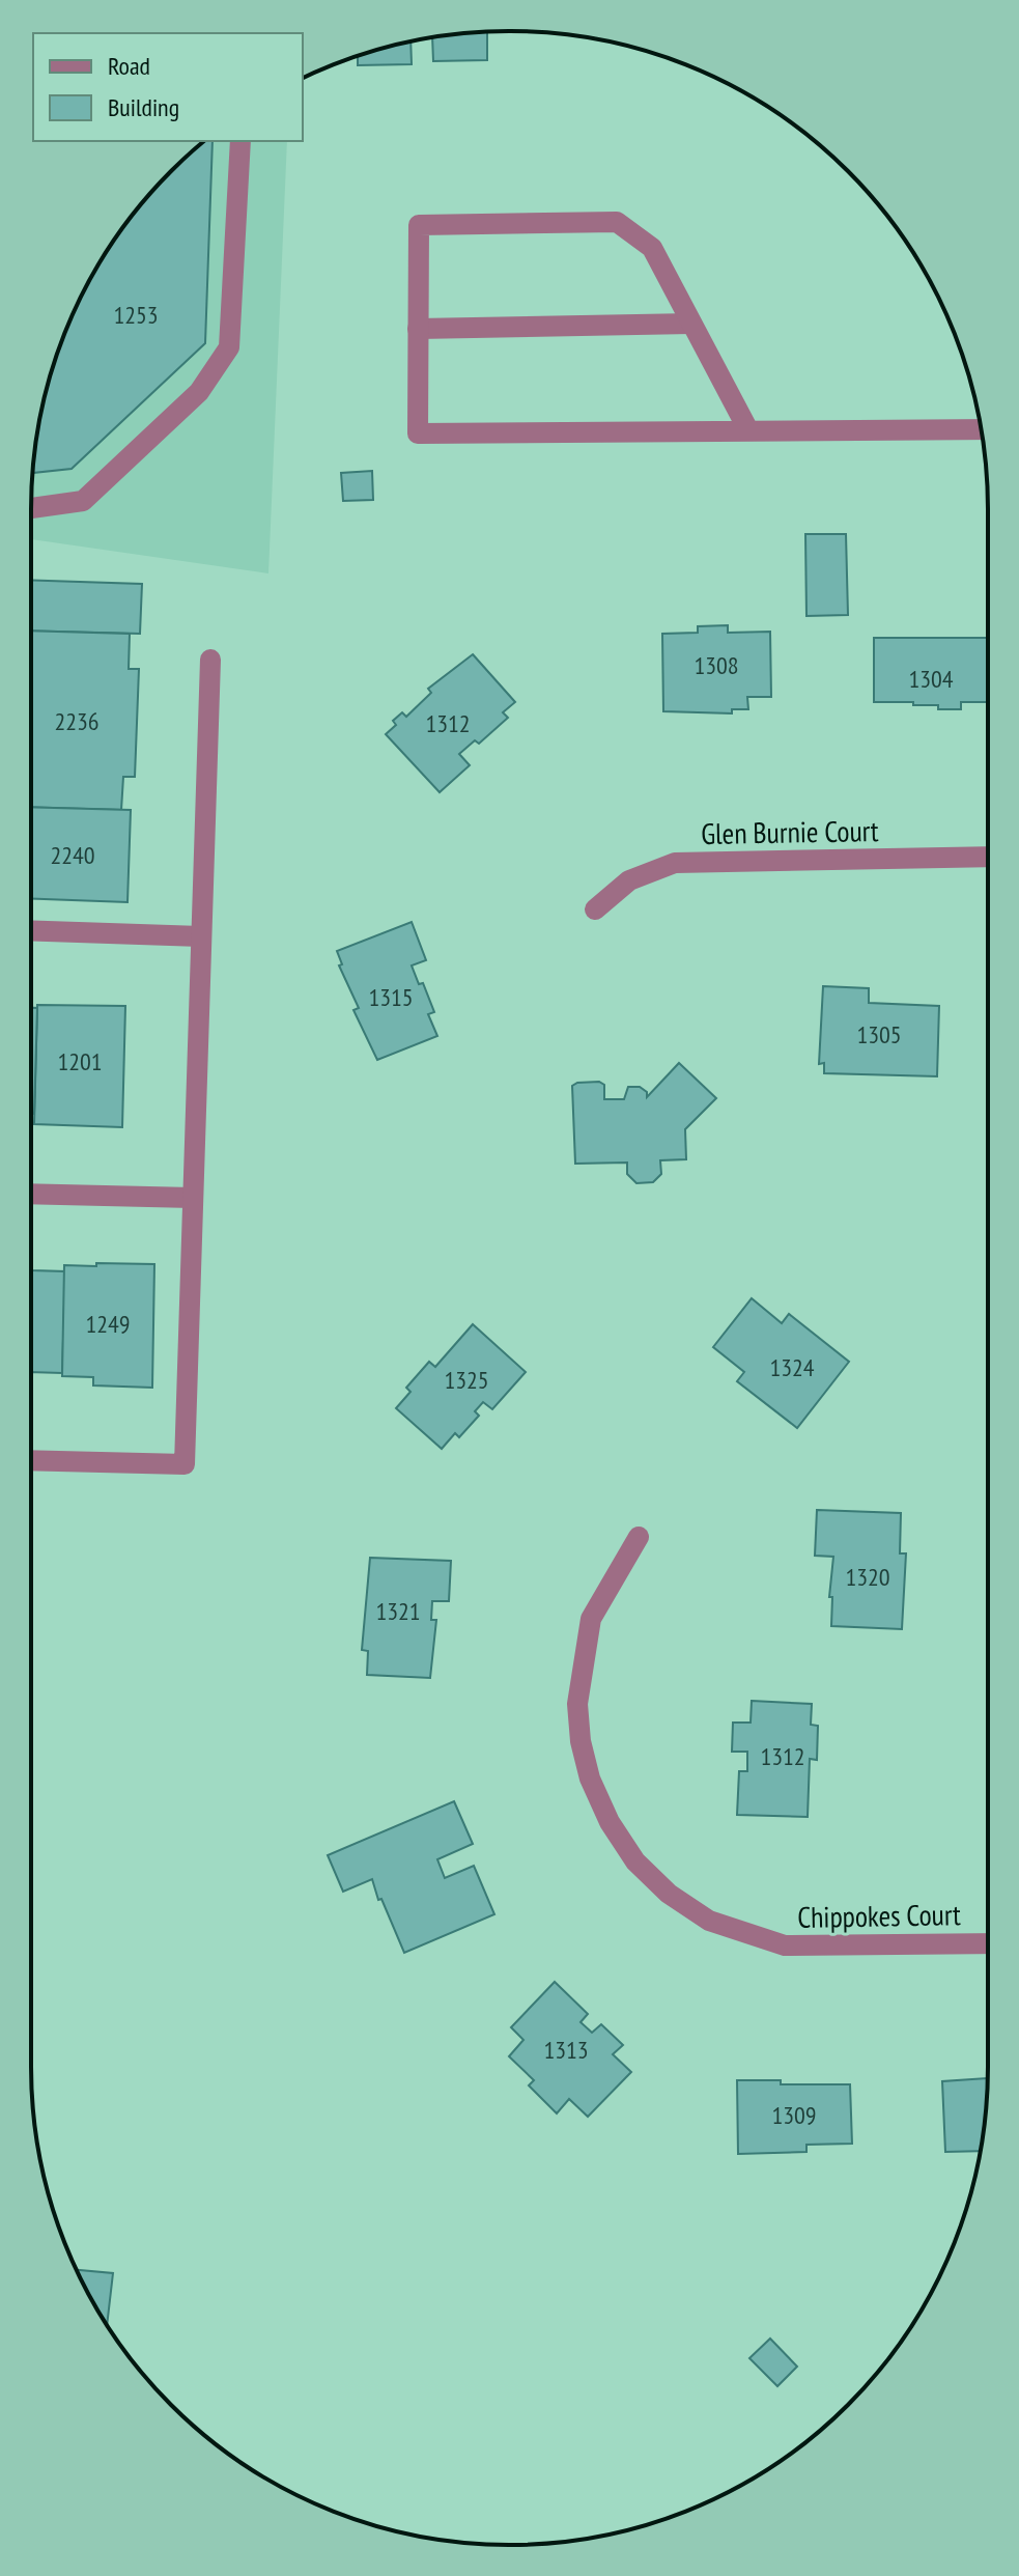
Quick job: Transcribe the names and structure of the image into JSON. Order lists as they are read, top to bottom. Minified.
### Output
{"streets":{"street":["Glen Burnie Court","Chippokes Court"]},"house_numbers":["1253","1308","1304","2236","1312","2240","1315","1305","1201","1249","1324","1325","1320","1321","1312","1313","1309"],"legend":["Road","Building"]}
